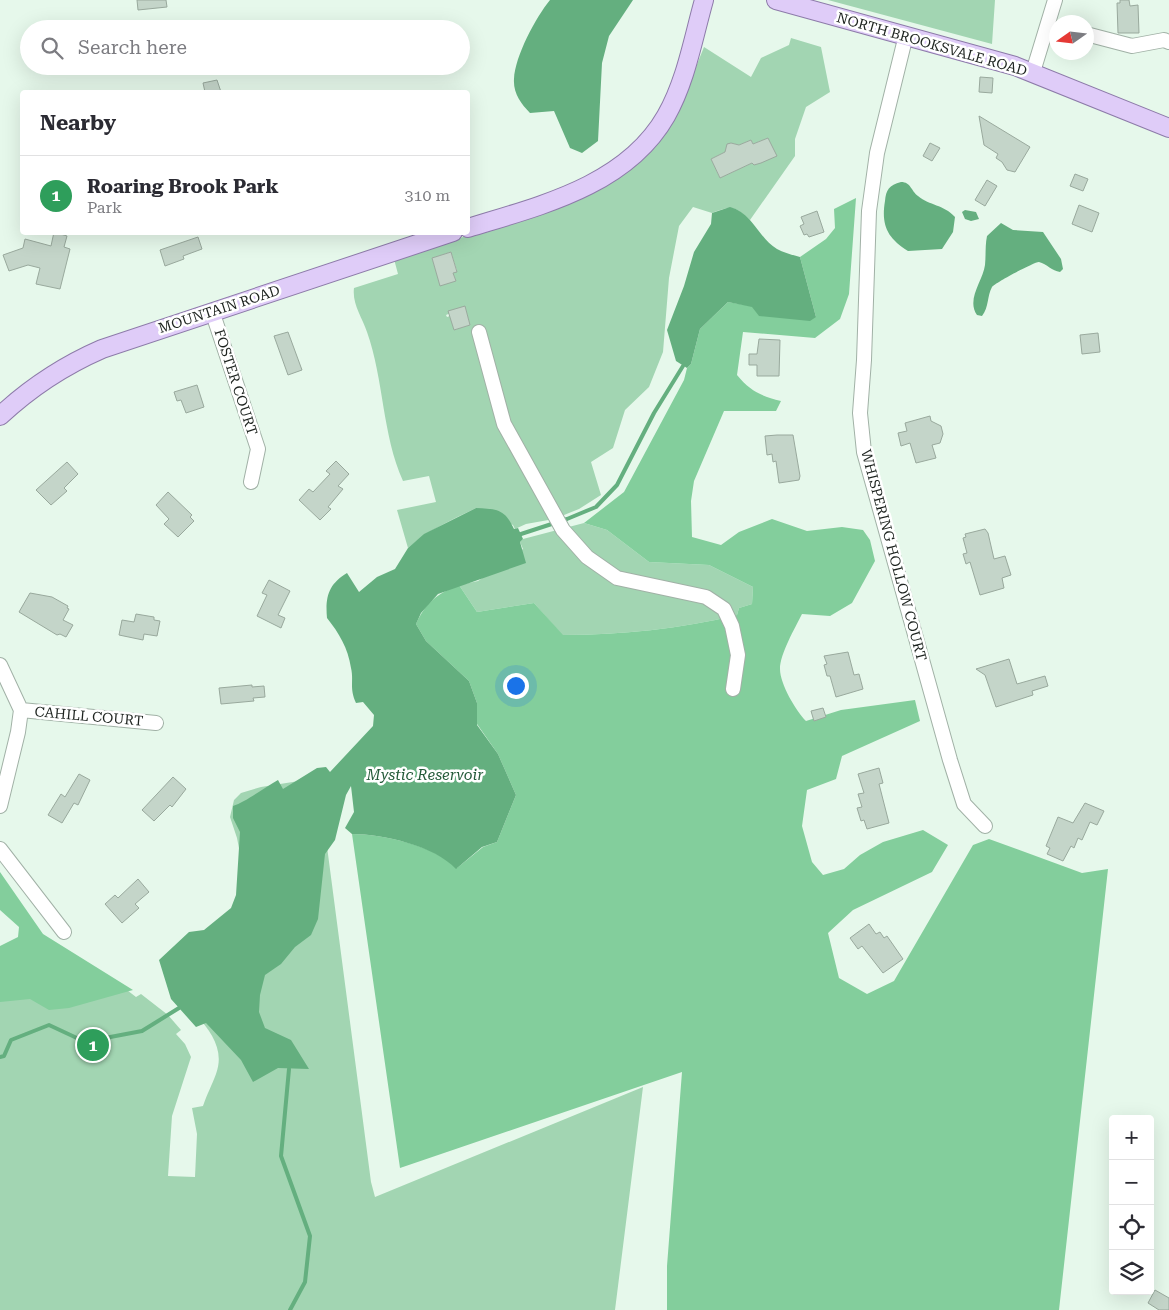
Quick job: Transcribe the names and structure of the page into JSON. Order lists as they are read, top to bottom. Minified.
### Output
{"streets":{"main road":["NORTH BROOKSVALE ROAD","MOUNTAIN ROAD"],"street":["FOSTER COURT","WHISPERING HOLLOW COURT","CAHILL COURT"]},"crossings":[["NORTH BROOKSVALE ROAD","WHISPERING HOLLOW COURT"],["MOUNTAIN ROAD","FOSTER COURT"]],"water":["Mystic Reservoir"],"north":"left","page":{"search":"Search here","heading":"Nearby","list":[{"mark":"1","name":"Roaring Brook Park","note":"Park","value":"310 m"}],"pins":"1","map_buttons":["+","−"]}}
